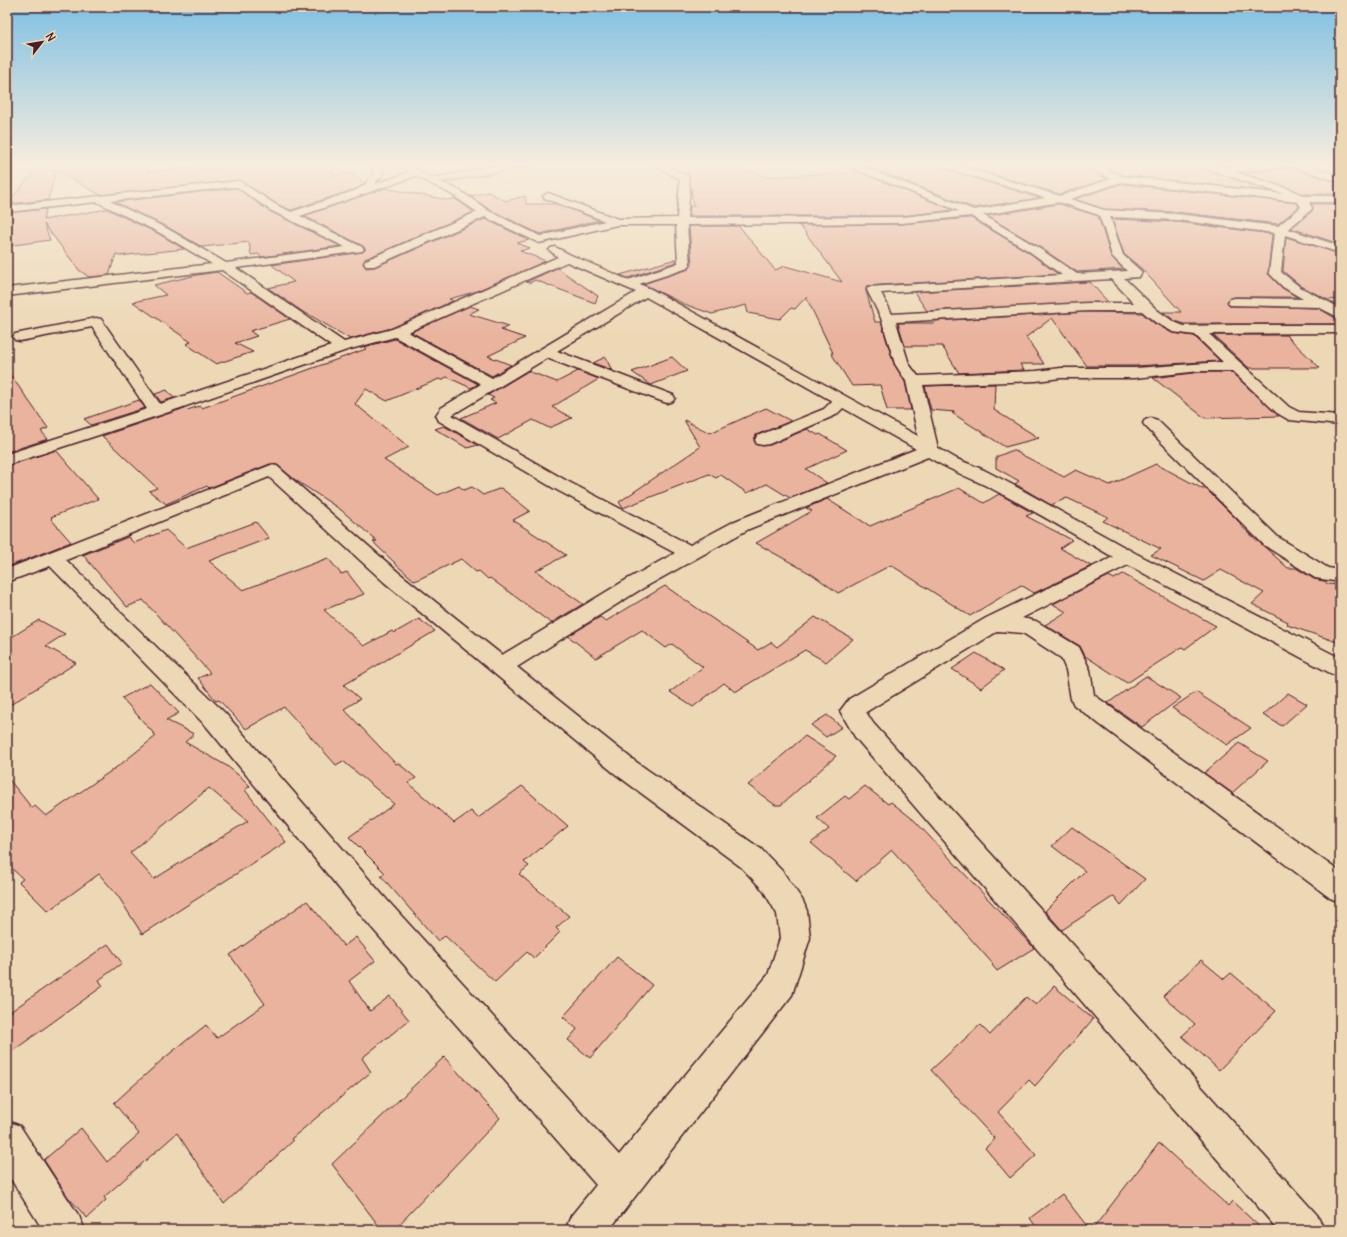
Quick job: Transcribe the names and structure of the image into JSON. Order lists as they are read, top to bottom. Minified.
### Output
{"north":"top right"}
